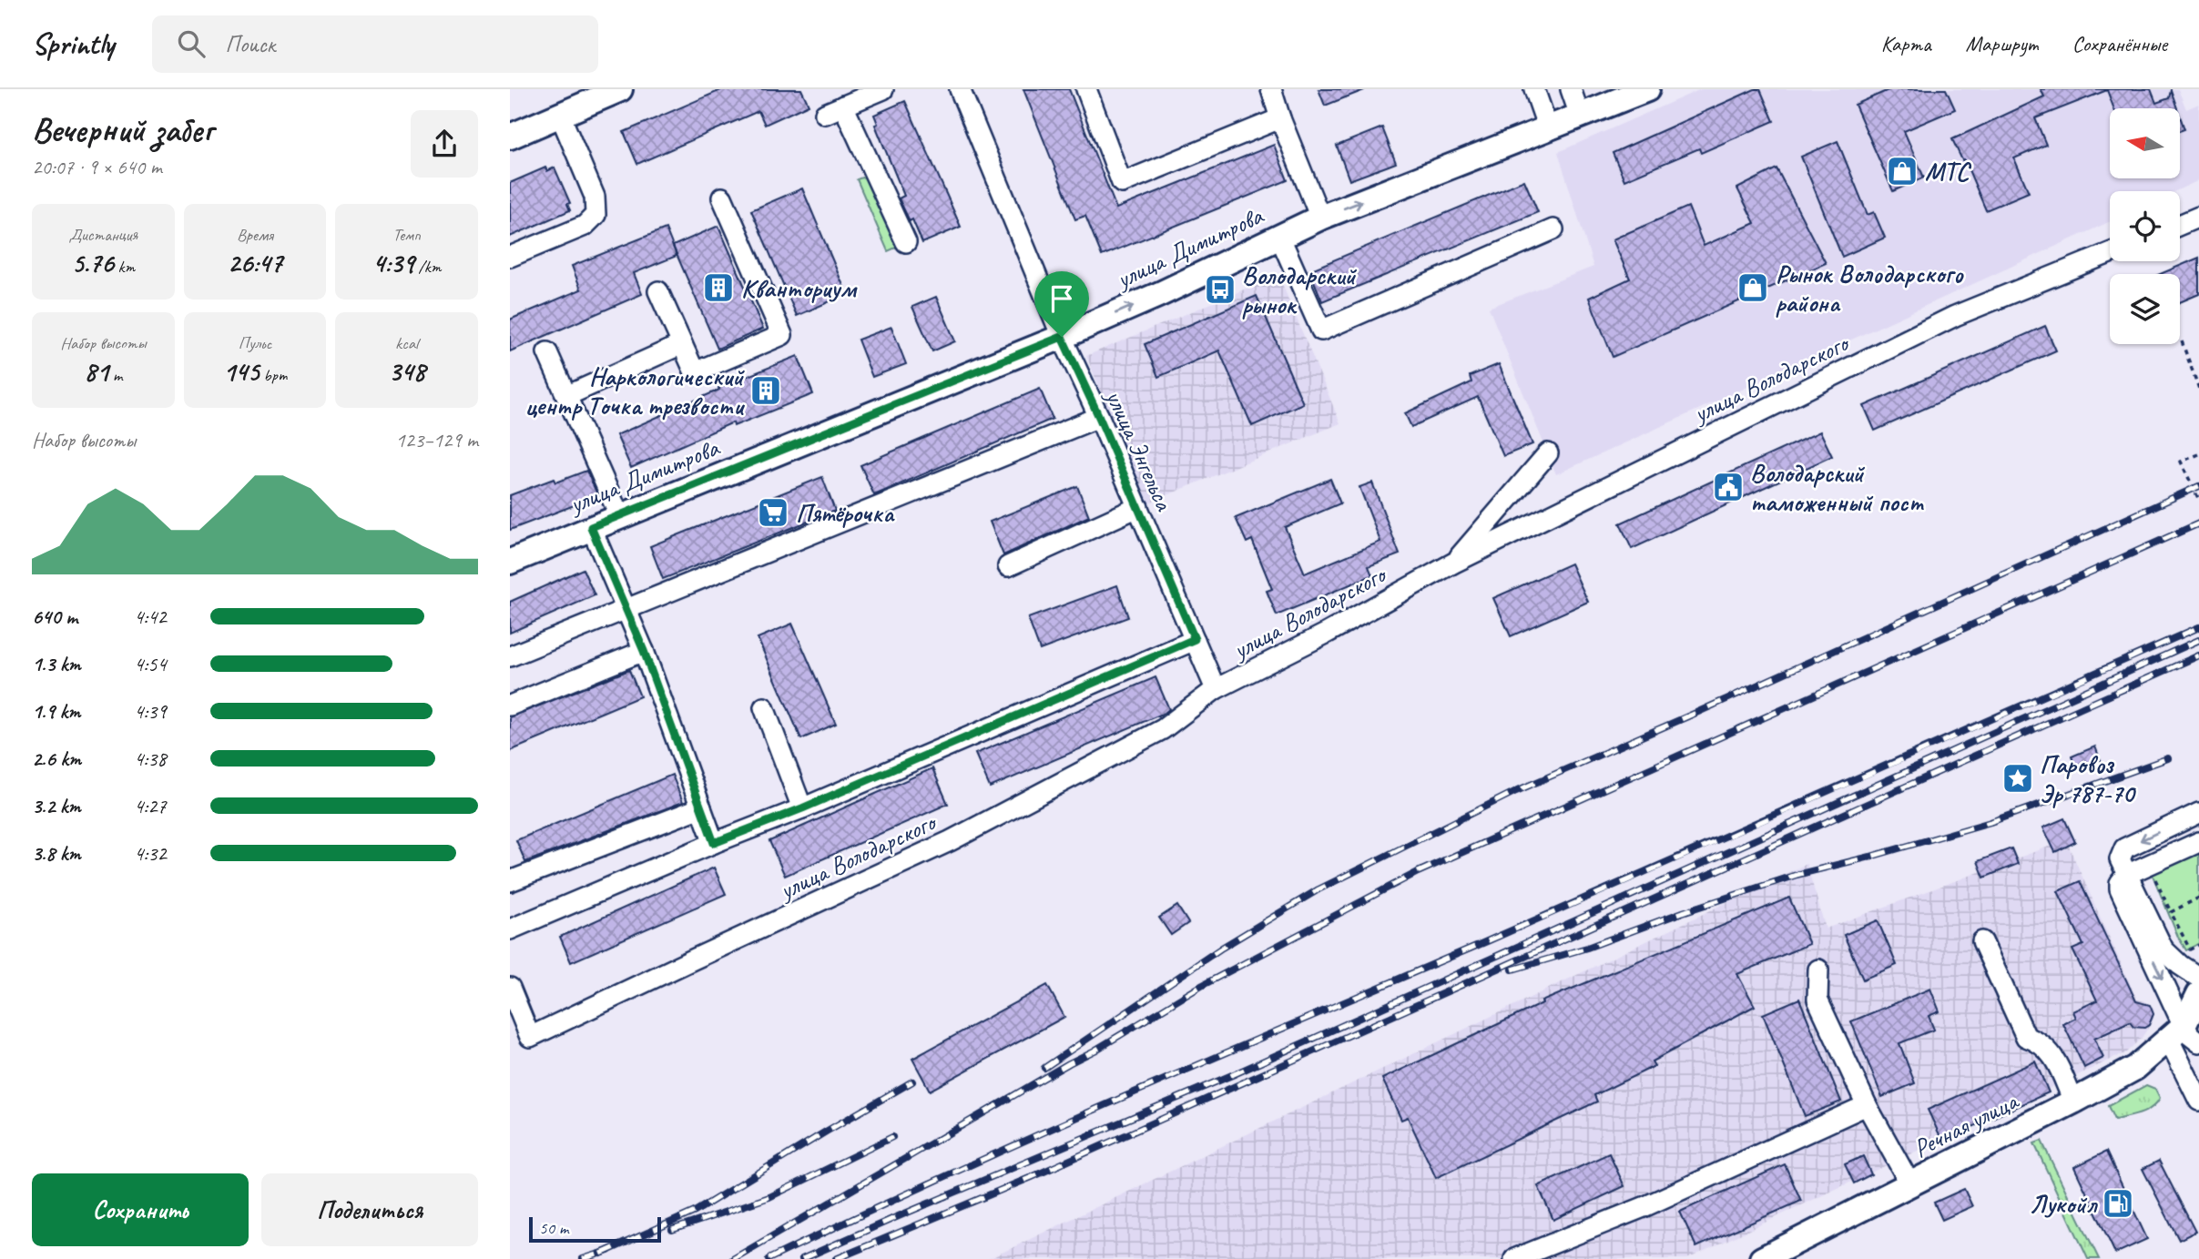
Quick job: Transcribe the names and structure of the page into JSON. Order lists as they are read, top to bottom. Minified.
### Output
{"streets":{"main road":["улица Димитрова","Речная улица"],"street":["улица Володарского","улица Энгельса"]},"crossings":[["улица Димитрова","улица Энгельса"],["улица Володарского","улица Энгельса"]],"one_way":["улица Димитрова"],"places":{"shop":["МТС","Рынок Володарского района"],"building":["Кванториум","Наркологический центр Точка трезвости"],"bus stop":["Володарский рынок"],"public building":["Володарский таможенный пост"],"supermarket":["Пятёрочка"],"place":["Паровоз Эр 787-70"],"fuel station":["Лукойл"]},"scale_bar":"50 m","north":"left","page":{"header":"Sprintly","search":"Поиск","nav":["Карта","Маршрут","Сохранённые"],"heading":["Вечерний забег","20:07 · 9 × 640 m"],"stats":[["Дистанция","5.76 km"],["Время","26:47"],["Темп","4:39 /km"],["Набор высоты","81 m"],["Пульс","145 bpm"],["kcal","348"]],"chart":["Набор высоты","123–129 m"],"list":[{"name":"640 m","note":"4:42"},{"name":"1.3 km","note":"4:54"},{"name":"1.9 km","note":"4:39"},{"name":"2.6 km","note":"4:38"},{"name":"3.2 km","note":"4:27"},{"name":"3.8 km","note":"4:32"}],"buttons":["Сохранить","Поделиться"],"scale":"50 m"}}
